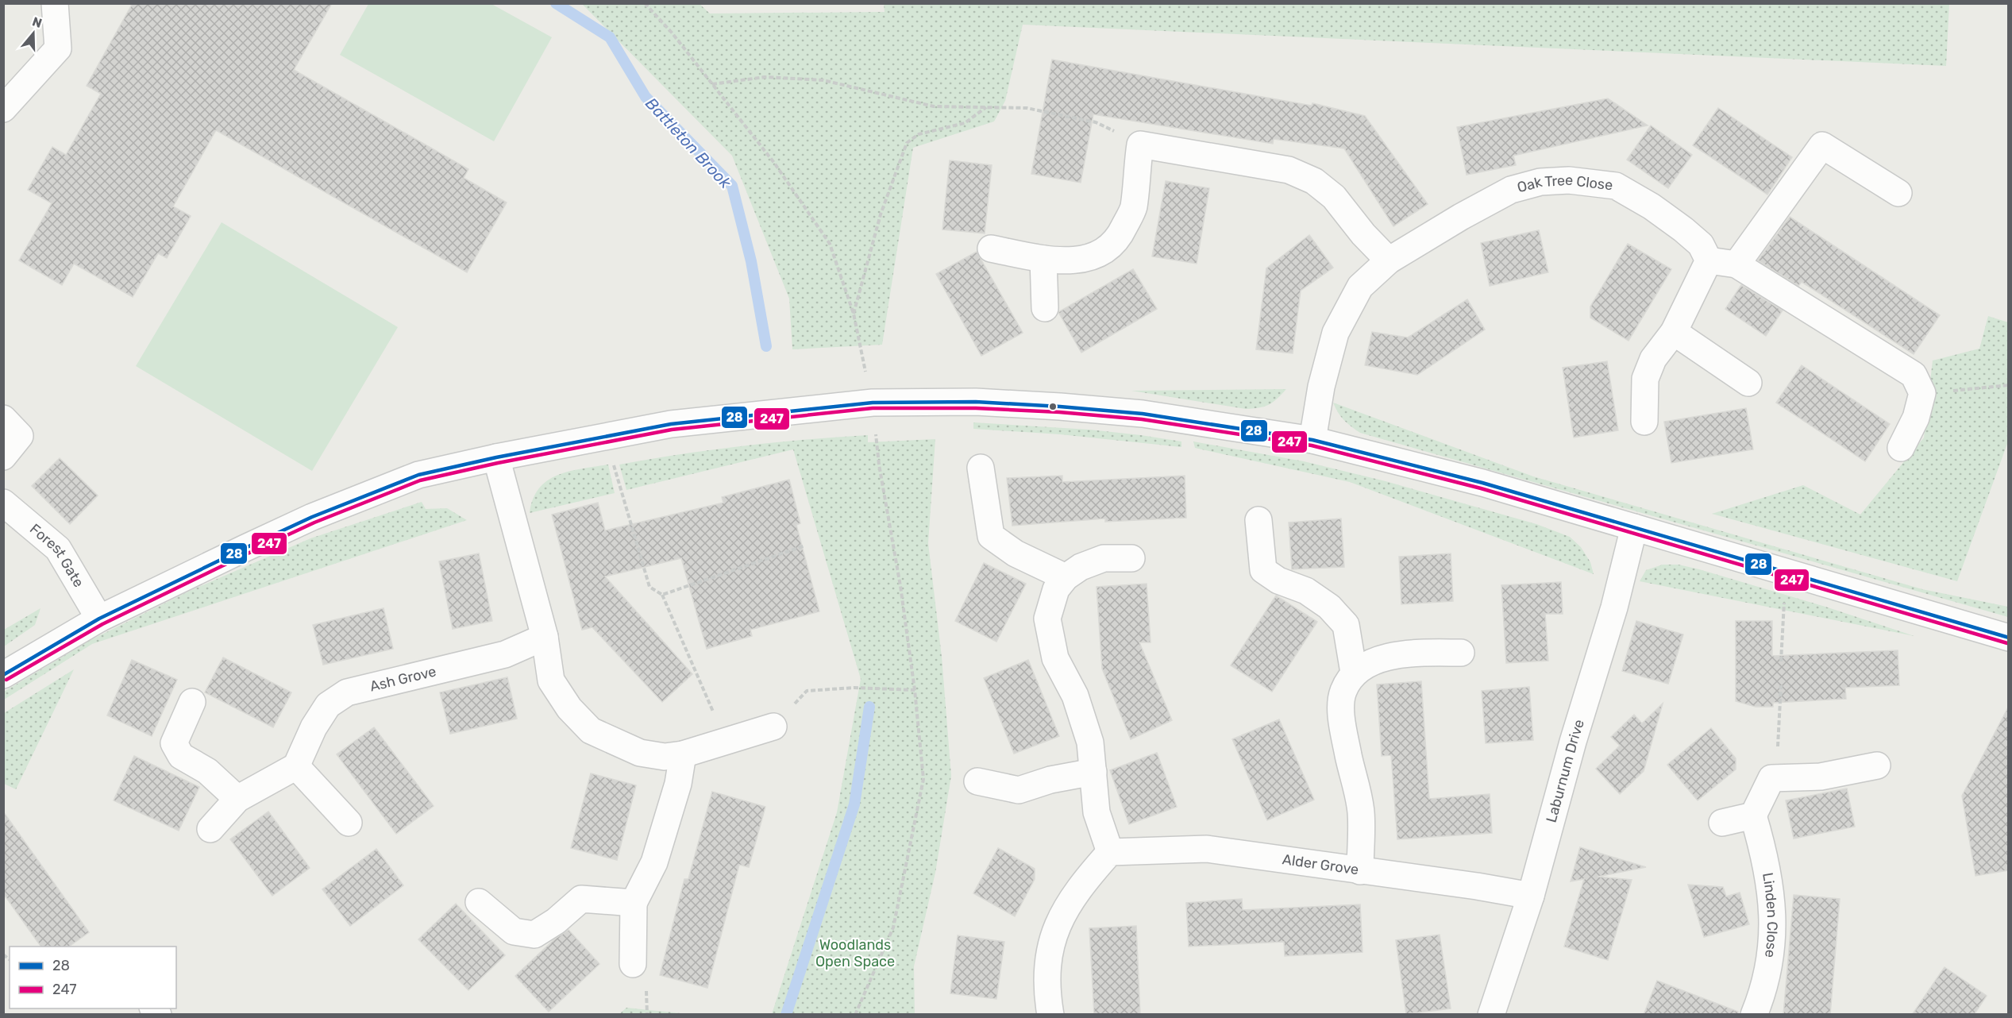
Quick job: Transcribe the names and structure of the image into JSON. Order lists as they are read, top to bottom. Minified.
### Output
{"streets":{"street":["Oak Tree Close","Forest Gate","Ash Grove","Laburnum Drive","Alder Grove","Linden Close"]},"crossings":[["Laburnum Drive","Alder Grove"]],"water":["Battleton Brook"],"parks":["Woodlands Open Space"],"lines":["transit line 28","transit line 247"],"legend":["28","247"],"north":"top"}
